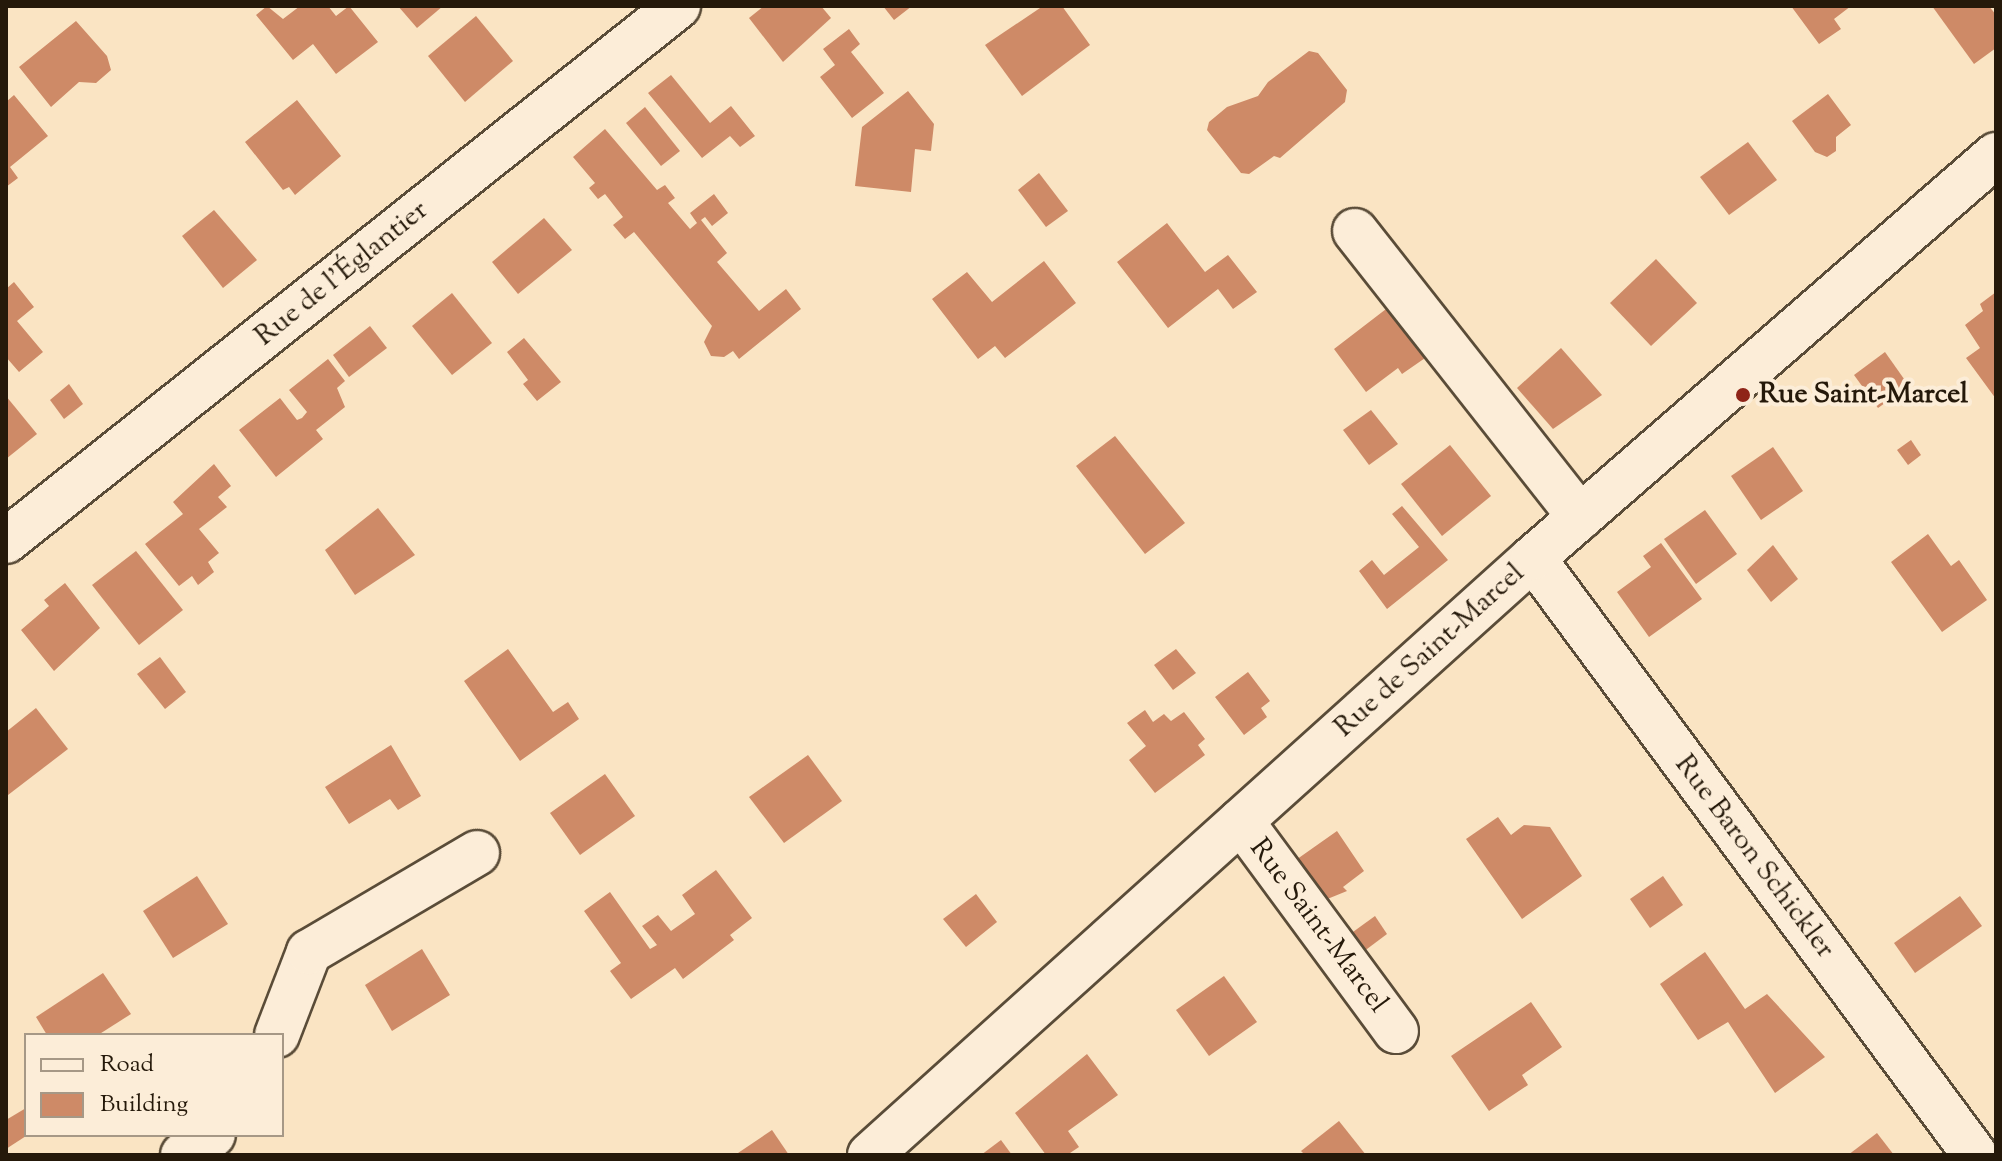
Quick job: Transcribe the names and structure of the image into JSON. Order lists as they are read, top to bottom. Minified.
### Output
{"streets":{"street":["Rue de l'Églantier","Rue de Saint-Marcel","Rue Baron Schickler","Rue Saint-Marcel"]},"crossings":[["Rue de Saint-Marcel","Rue Baron Schickler"],["Rue de Saint-Marcel","Rue Saint-Marcel"]],"places":["Rue Saint-Marcel"],"legend":["Road","Building"]}
